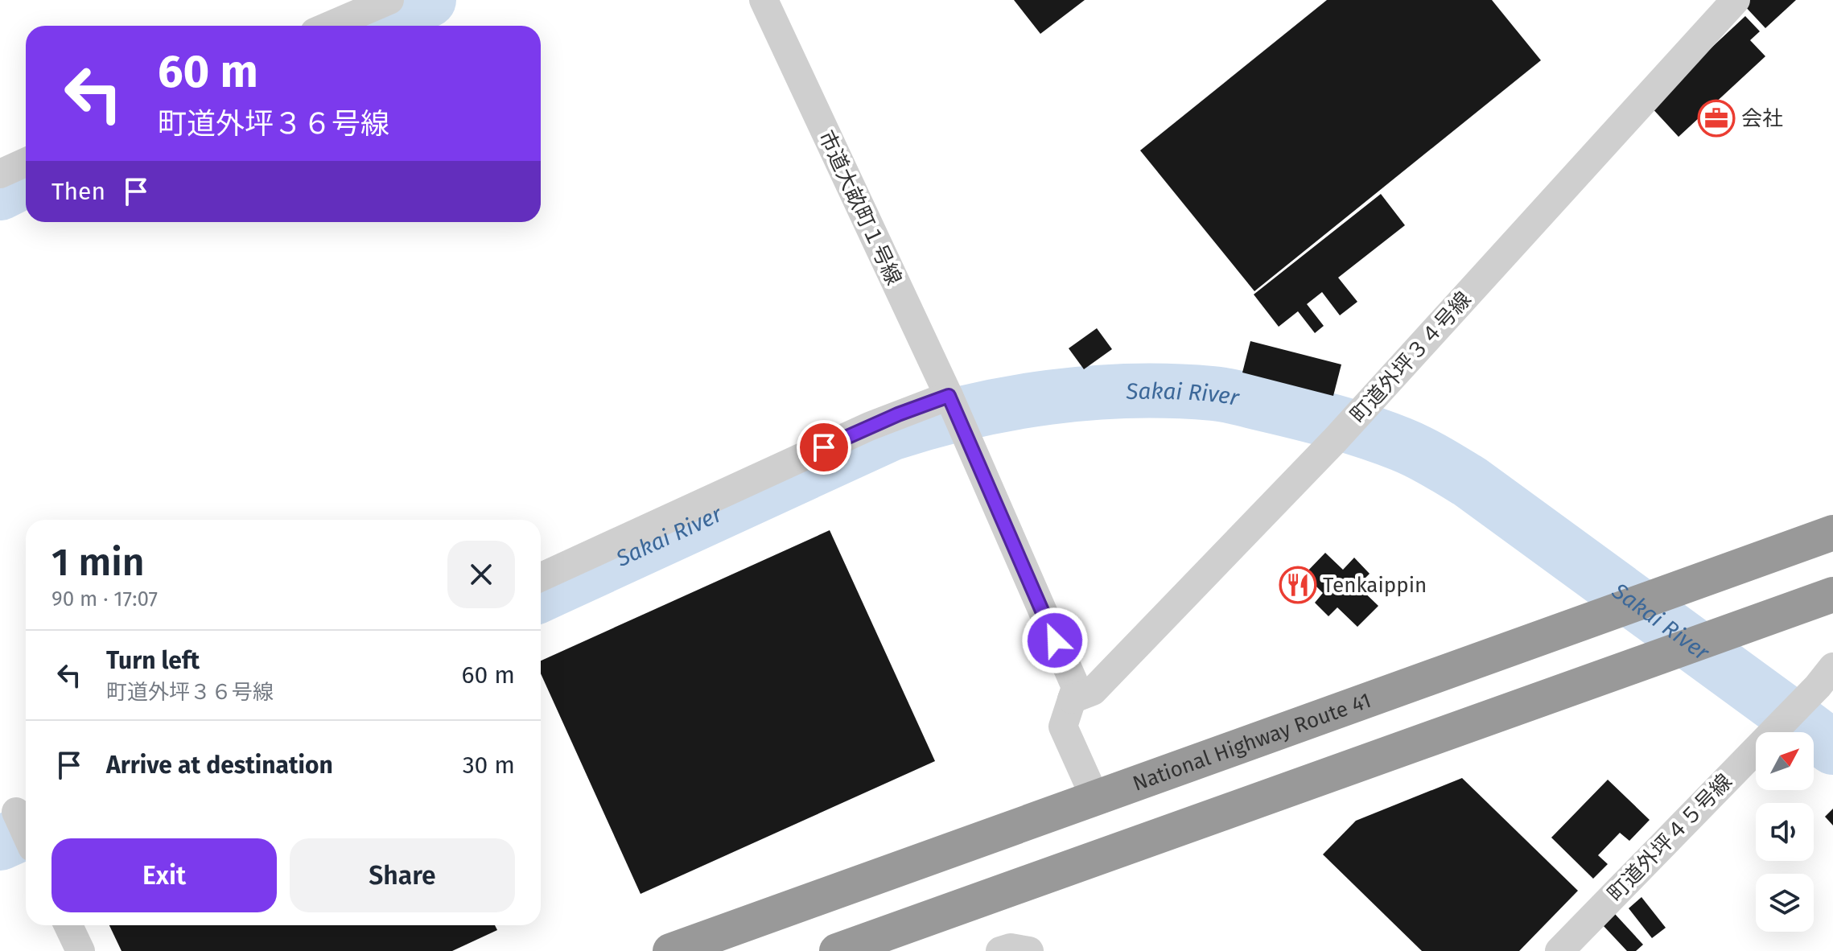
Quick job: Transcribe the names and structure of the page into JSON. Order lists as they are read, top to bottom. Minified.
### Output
{"streets":{"highway":["National Highway Route 41"],"street":["市道大畝町１号線","町道外坪３４号線","町道外坪４５号線"]},"crossings":[["市道大畝町１号線","町道外坪３４号線"]],"water":["Sakai River"],"places":{"office":["会社"],"restaurant":["Tenkaippin"]},"north":"top right","page":{"turn":["60 m","町道外坪３６号線"],"then":"Then","heading":["1 min","90 m · 17:07"],"list":[{"name":"Turn left","note":"町道外坪３６号線","value":"60 m"},{"name":"Arrive at destination","value":"30 m"}],"buttons":["Exit","Share"]}}
